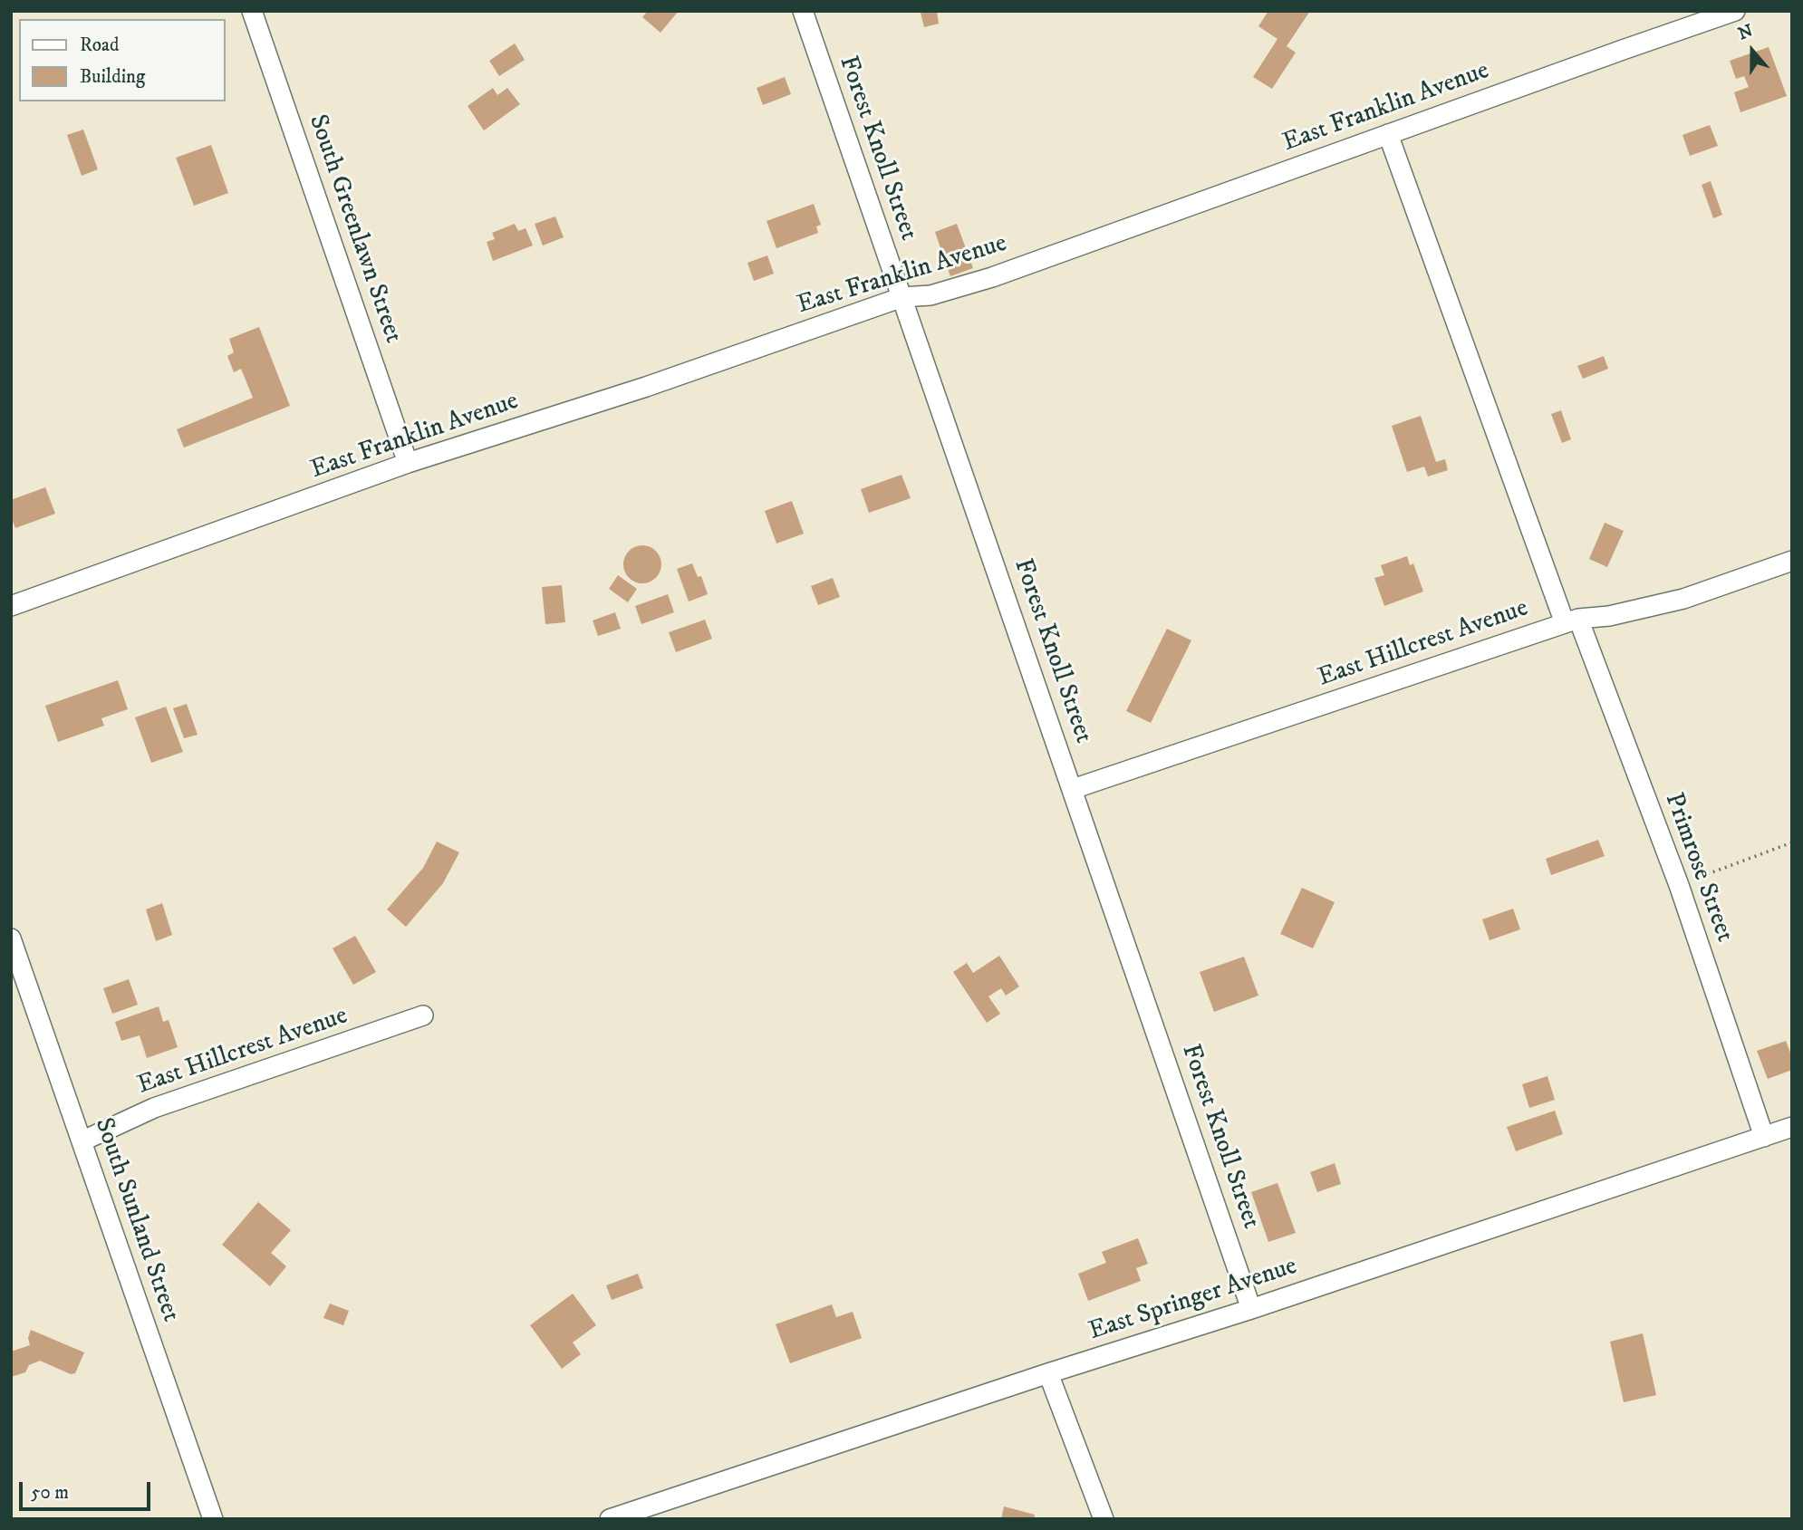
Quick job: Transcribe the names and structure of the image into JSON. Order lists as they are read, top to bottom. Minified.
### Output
{"streets":{"street":["East Franklin Avenue","Forest Knoll Street","South Greenlawn Street","East Hillcrest Avenue","Primrose Street","South Sunland Street","East Springer Avenue"]},"crossings":[["East Franklin Avenue","Forest Knoll Street"],["East Franklin Avenue","South Greenlawn Street"],["East Franklin Avenue","Primrose Street"],["Forest Knoll Street","East Hillcrest Avenue"],["Forest Knoll Street","East Springer Avenue"],["East Hillcrest Avenue","Primrose Street"],["East Hillcrest Avenue","South Sunland Street"],["Primrose Street","East Springer Avenue"]],"legend":["Road","Building"],"scale_bar":"50 m","north":"top"}
